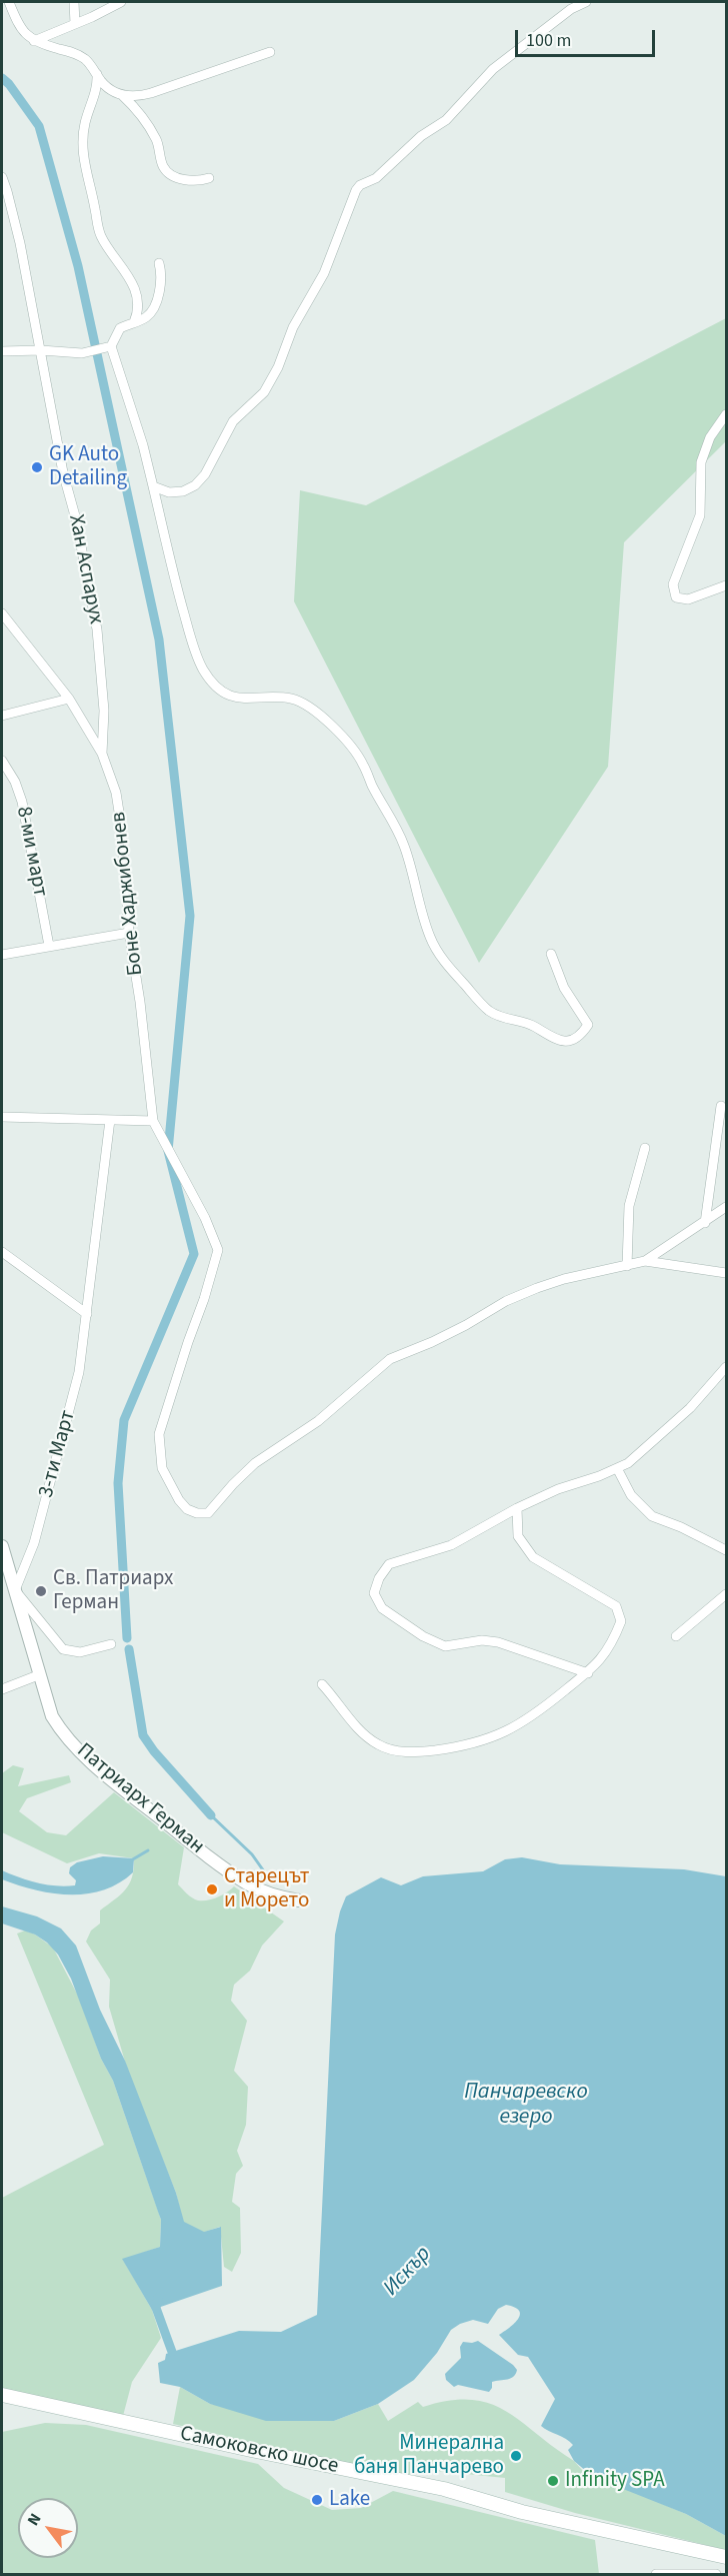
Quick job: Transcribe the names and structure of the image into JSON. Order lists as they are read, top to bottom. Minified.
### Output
{"streets":{"main road":["Самоковско шосе"],"street":["Хан Аспарух","8-ми март","Боне Хаджибонев","3-ти Март","Патриарх Герман"]},"crossings":[["Хан Аспарух","Боне Хаджибонев"],["3-ти Март","Патриарх Герман"]],"water":["Панчаревско езеро","Искър"],"places":["GK Auto Detailing","Св. Патриарх Герман","Старецът и Морето","Минерална баня Панчарево","Infinity SPA","Lake"],"scale_bar":"100 m","north":"top left"}
